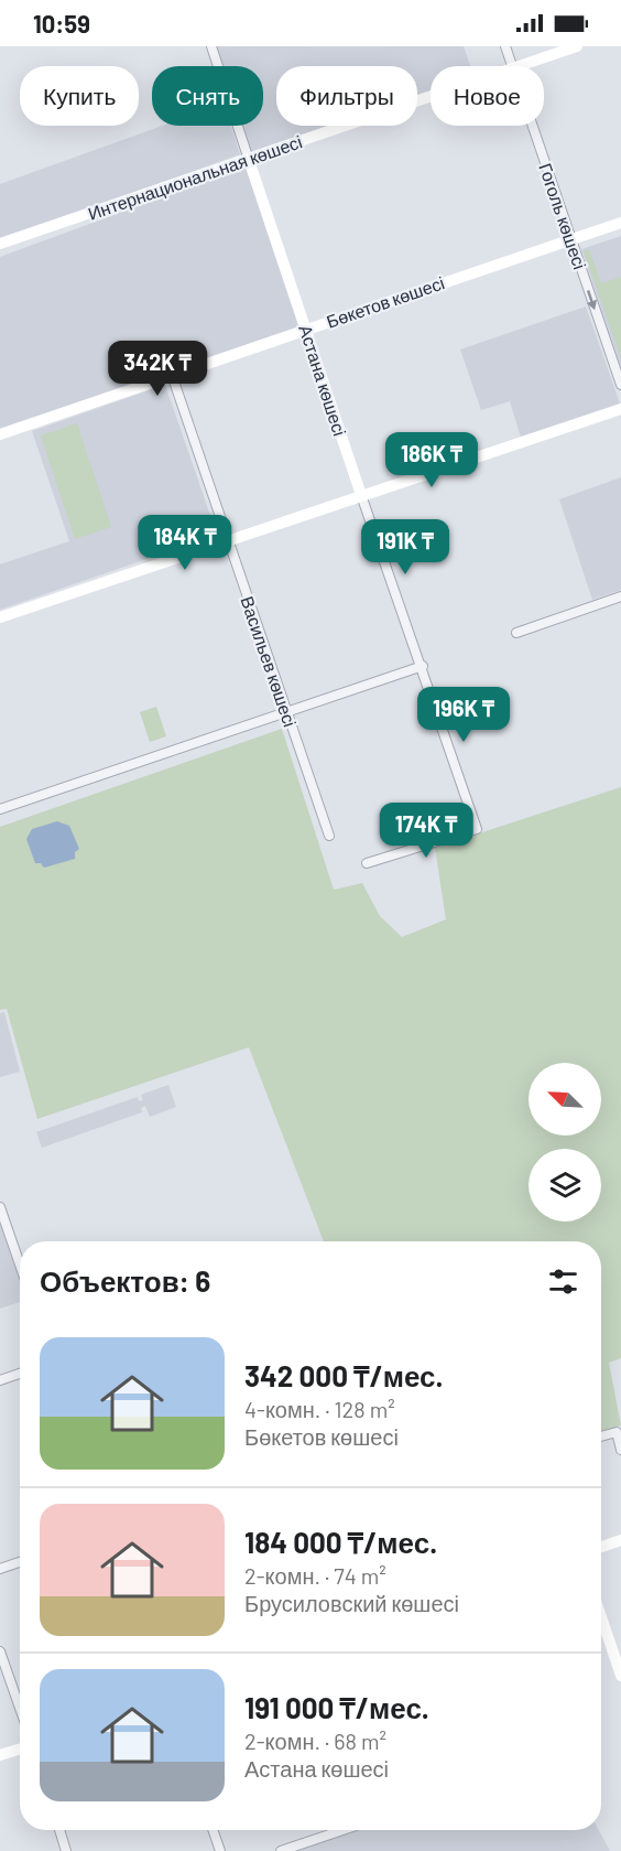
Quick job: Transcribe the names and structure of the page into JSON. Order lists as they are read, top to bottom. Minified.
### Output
{"streets":{"main road":["Интернациональная көшесі","Бөкетов көшесі","Астана көшесі"],"street":["Гоголь көшесі","Васильев көшесі"]},"crossings":[["Интернациональная көшесі","Астана көшесі"],["Гоголь көшесі","Бөкетов көшесі"],["Бөкетов көшесі","Астана көшесі"],["Бөкетов көшесі","Васильев көшесі"]],"one_way":["Гоголь көшесі"],"north":"top left","page":{"status":"10:59","chip":["Купить","Снять","Фильтры","Новое"],"price":["342K ₸","186K ₸","184K ₸","191K ₸","196K ₸","174K ₸"],"heading":"Объектов: 6","list":[{"name":"342 000 ₸/мес.","note":"4-комн. · 128 m² · Бөкетов көшесі"},{"name":"184 000 ₸/мес.","note":"2-комн. · 74 m² · Брусиловский көшесі"},{"name":"191 000 ₸/мес.","note":"2-комн. · 68 m² · Астана көшесі"}]}}
